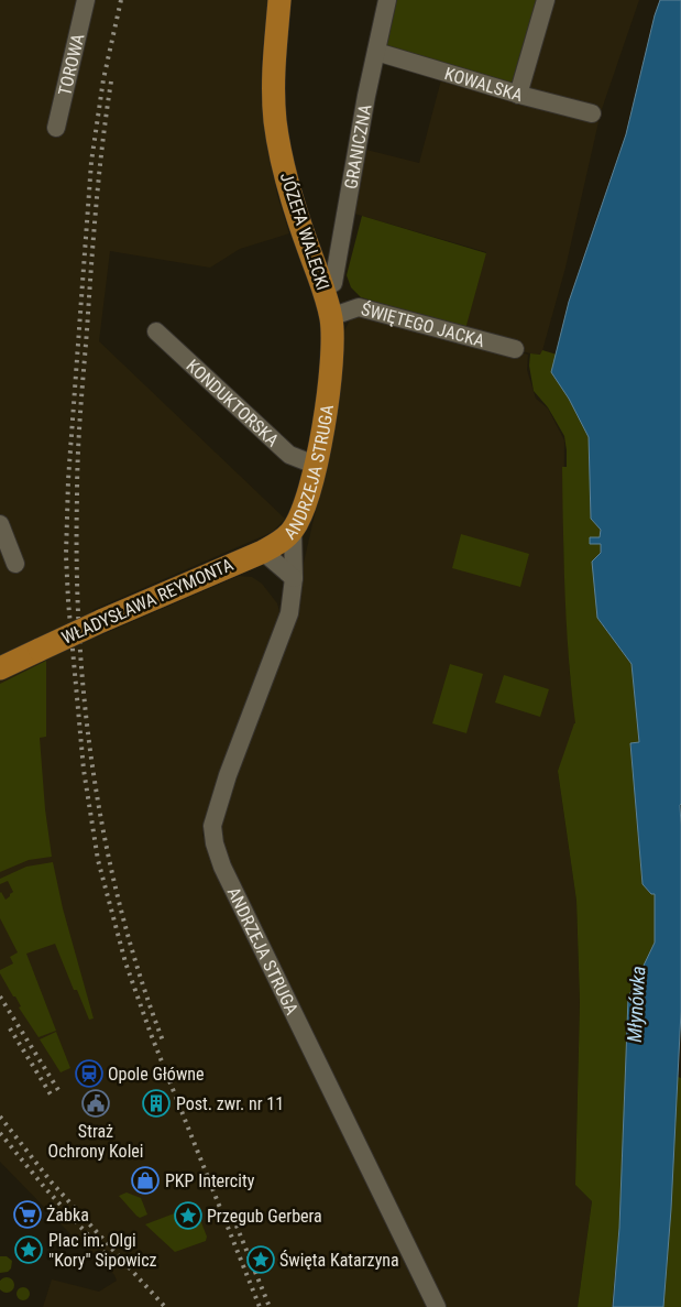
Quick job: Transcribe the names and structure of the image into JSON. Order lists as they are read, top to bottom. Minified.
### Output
{"streets":{"main road":["JÓZEFA WALECKI","ANDRZEJA STRUGA","WŁADYSŁAWA REYMONTA"],"street":["TOROWA","KOWALSKA","GRANICZNA","ŚWIĘTEGO JACKA","KONDUKTORSKA"]},"crossings":[["KOWALSKA","GRANICZNA"],["GRANICZNA","JÓZEFA WALECKI"],["JÓZEFA WALECKI","ŚWIĘTEGO JACKA"],["JÓZEFA WALECKI","ANDRZEJA STRUGA"],["KONDUKTORSKA","ANDRZEJA STRUGA"],["ANDRZEJA STRUGA","WŁADYSŁAWA REYMONTA"]],"water":["Młynówka"],"places":{"station":["Opole Główne"],"public building":["Straż Ochrony Kolei"],"building":["Post. zwr. nr 11"],"shop":["PKP Intercity"],"supermarket":["Żabka"],"place":["Przegub Gerbera","Plac im. Olgi \"Kory\" Sipowicz","Święta Katarzyna"]}}
